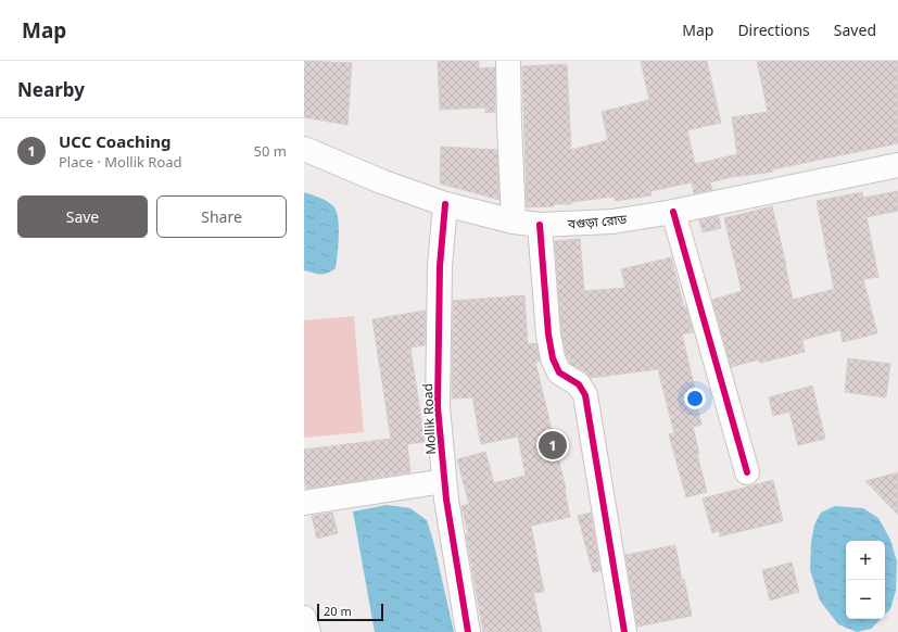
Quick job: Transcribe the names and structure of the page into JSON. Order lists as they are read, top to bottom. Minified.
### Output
{"streets":{"street":["বগুড়া রোড","Mollik Road"]},"crossings":[["বগুড়া রোড","Mollik Road"]],"scale_bar":"20 m","page":{"header":"Map","nav":["Map","Directions","Saved"],"heading":"Nearby","list":[{"mark":"1","name":"UCC Coaching","note":"Place · Mollik Road","value":"50 m"}],"buttons":["Save","Share"],"pins":"1","map_buttons":["+","−"],"scale":"20 m"}}
